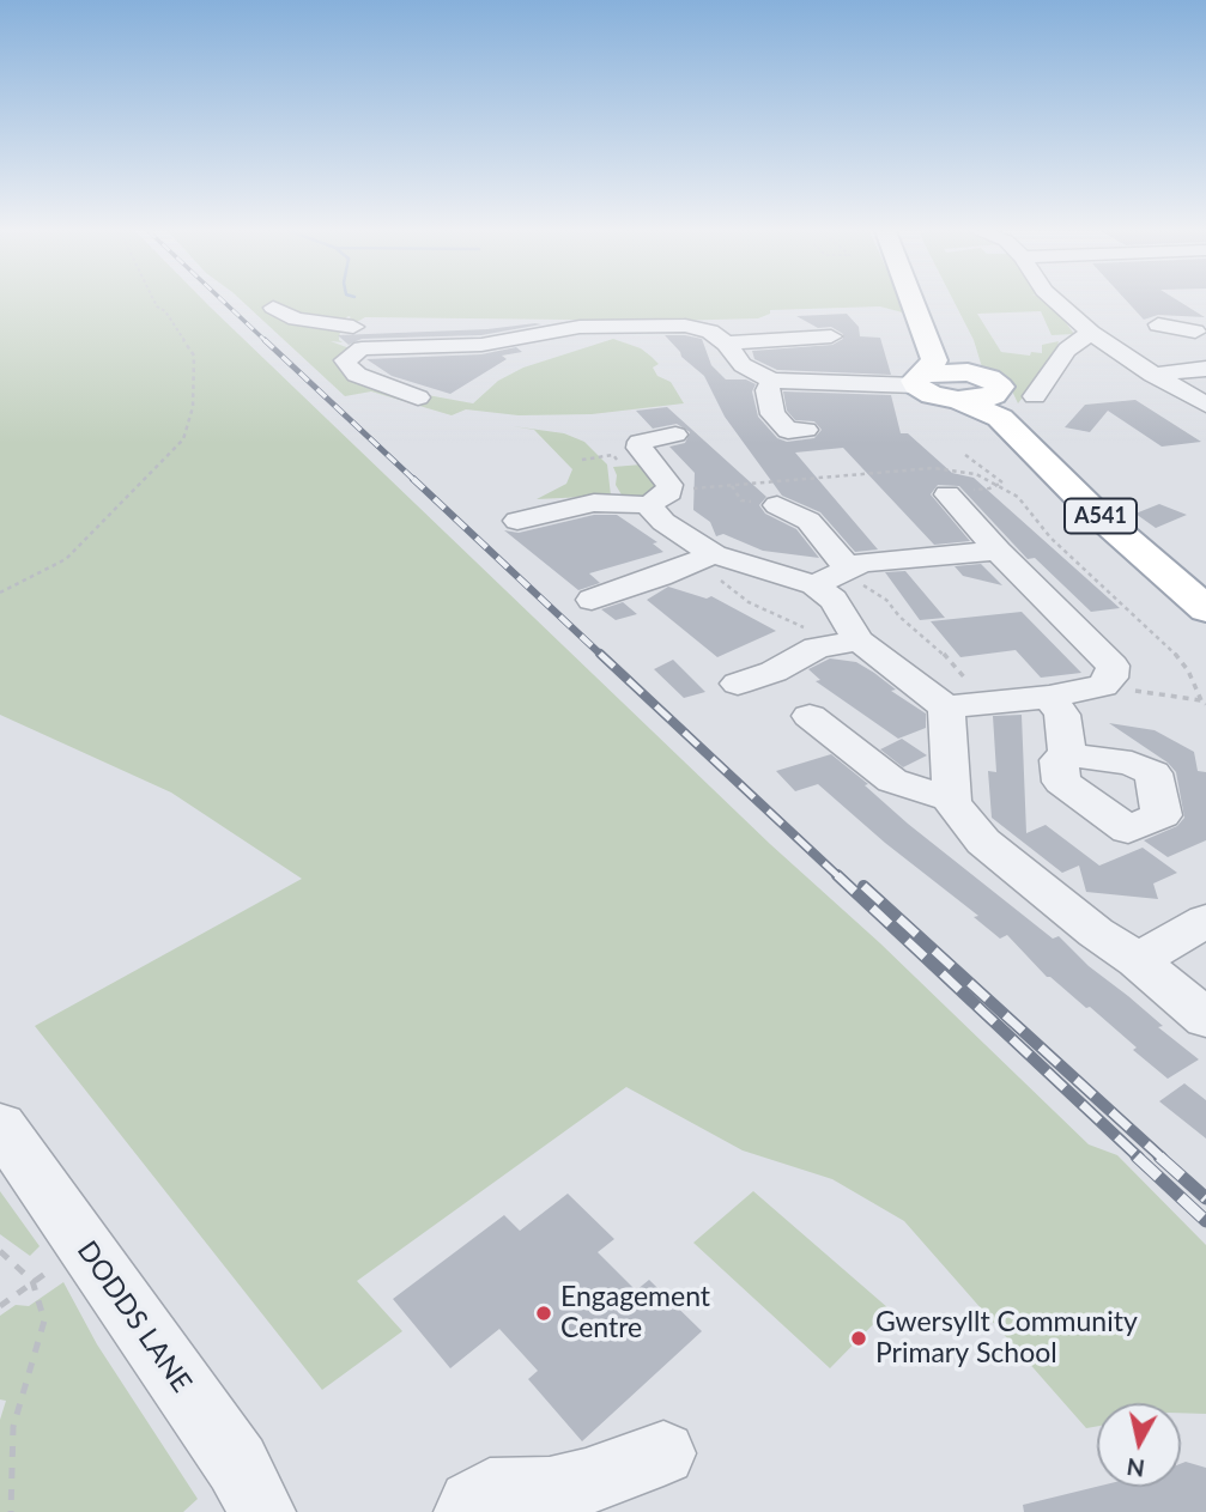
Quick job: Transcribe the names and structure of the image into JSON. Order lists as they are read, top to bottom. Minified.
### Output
{"streets":{"main road":["A541"],"street":["DODDS LANE"]},"places":["Engagement Centre","Gwersyllt Community Primary School"],"north":"bottom"}
